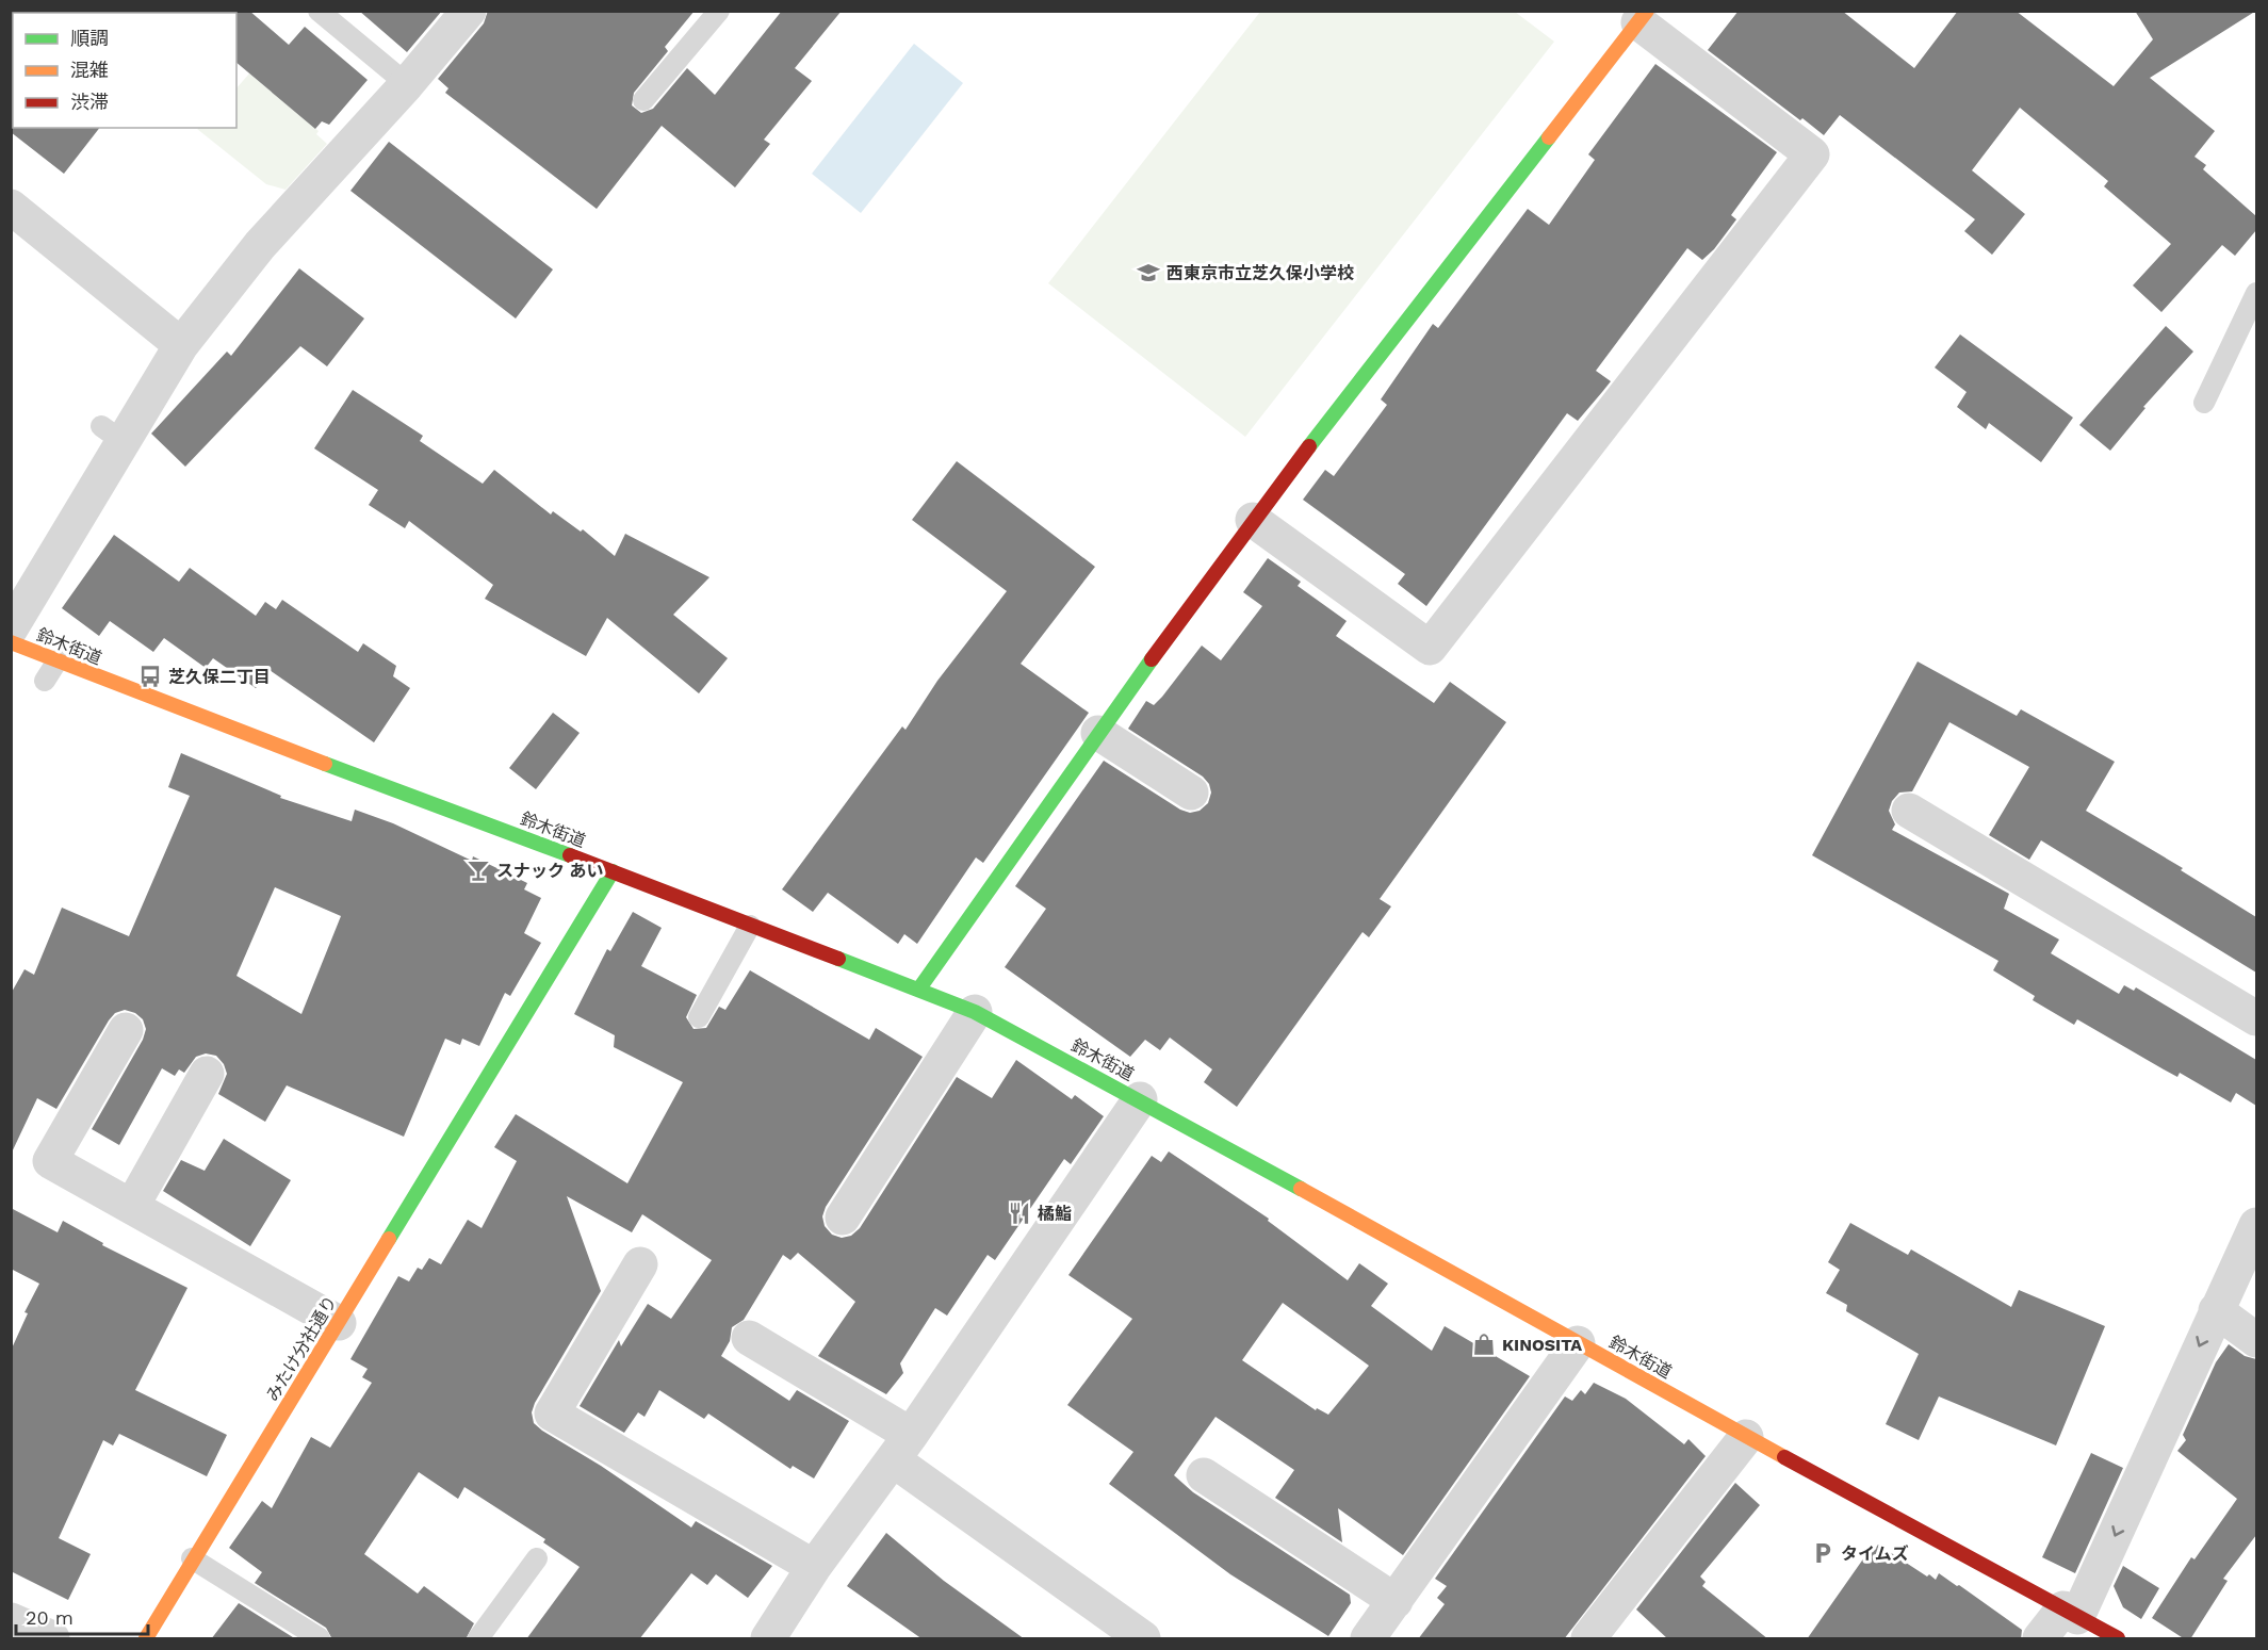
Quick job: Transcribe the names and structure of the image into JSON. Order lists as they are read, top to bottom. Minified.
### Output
{"streets":{"main road":["鈴木街道","みたけ分社通り"]},"crossings":[["鈴木街道","みたけ分社通り"]],"places":{"school or university":["西東京市立芝久保小学校"],"bus stop":["芝久保二丁目"],"bar":["スナック あい"],"restaurant":["橘鮨"],"shop":["KINOSITA"],"parking":["タイムズ"]},"legend":["順調","混雑","渋滞"],"scale_bar":"20 m"}
